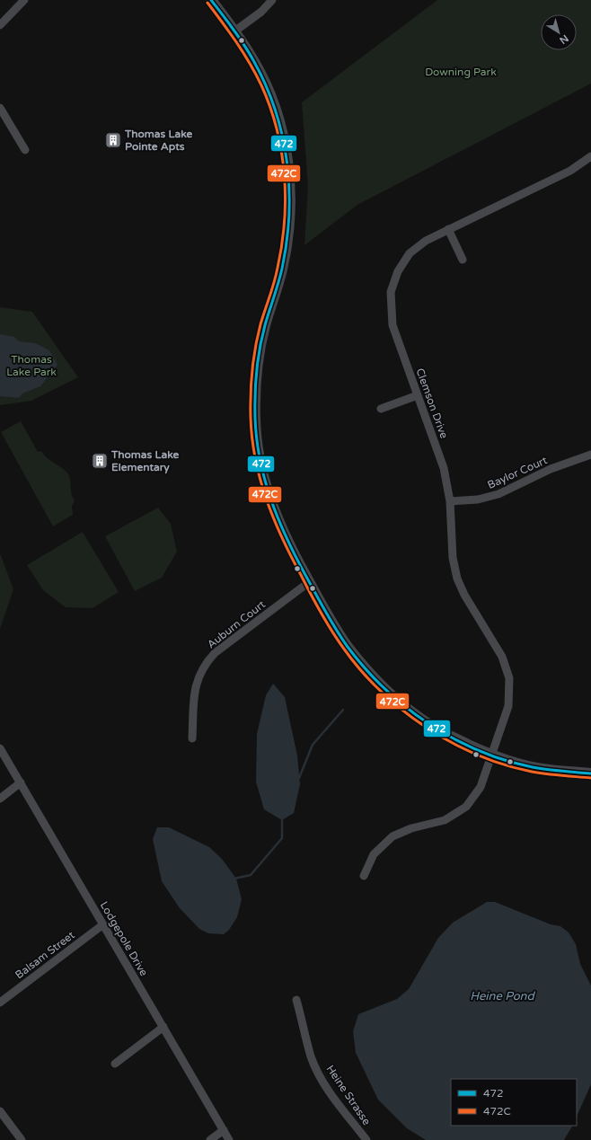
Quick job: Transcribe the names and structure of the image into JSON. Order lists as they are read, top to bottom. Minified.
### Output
{"streets":{"street":["Clemson Drive","Baylor Court","Auburn Court","Lodgepole Drive","Balsam Street","Heine Strasse"]},"crossings":[["Clemson Drive","Baylor Court"],["Lodgepole Drive","Balsam Street"]],"water":["Heine Pond"],"parks":["Downing Park","Thomas Lake Park"],"places":{"building":["Thomas Lake Pointe Apts","Thomas Lake Elementary"]},"lines":["transit line 472","transit line 472C"],"legend":["472","472C"],"north":"bottom right"}
